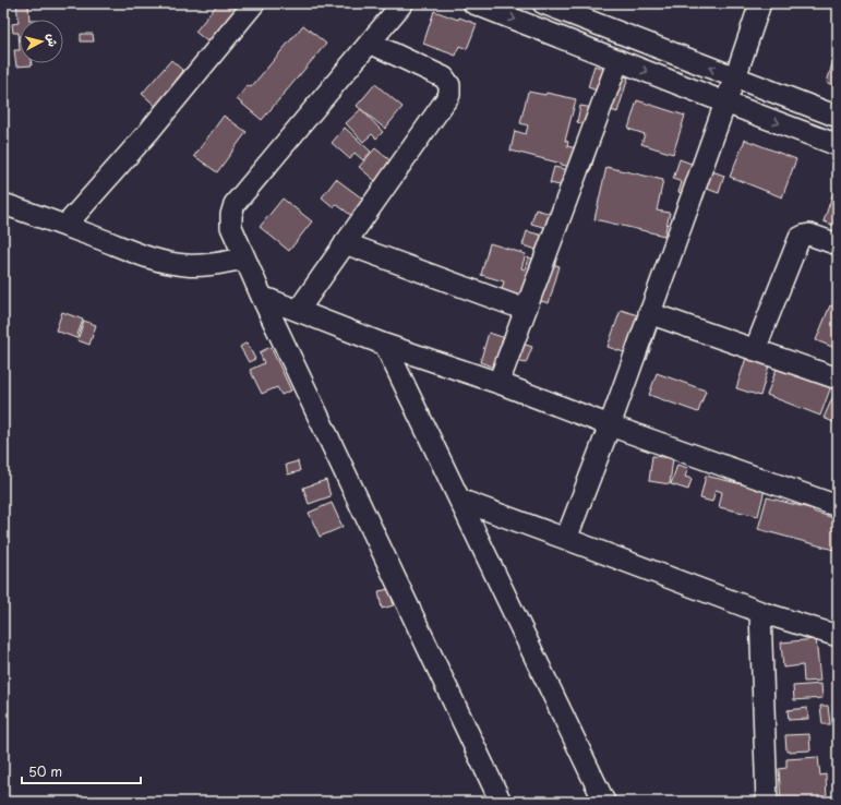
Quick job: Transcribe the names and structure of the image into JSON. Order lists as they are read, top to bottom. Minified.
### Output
{"scale_bar":"50 m","north":"right"}
